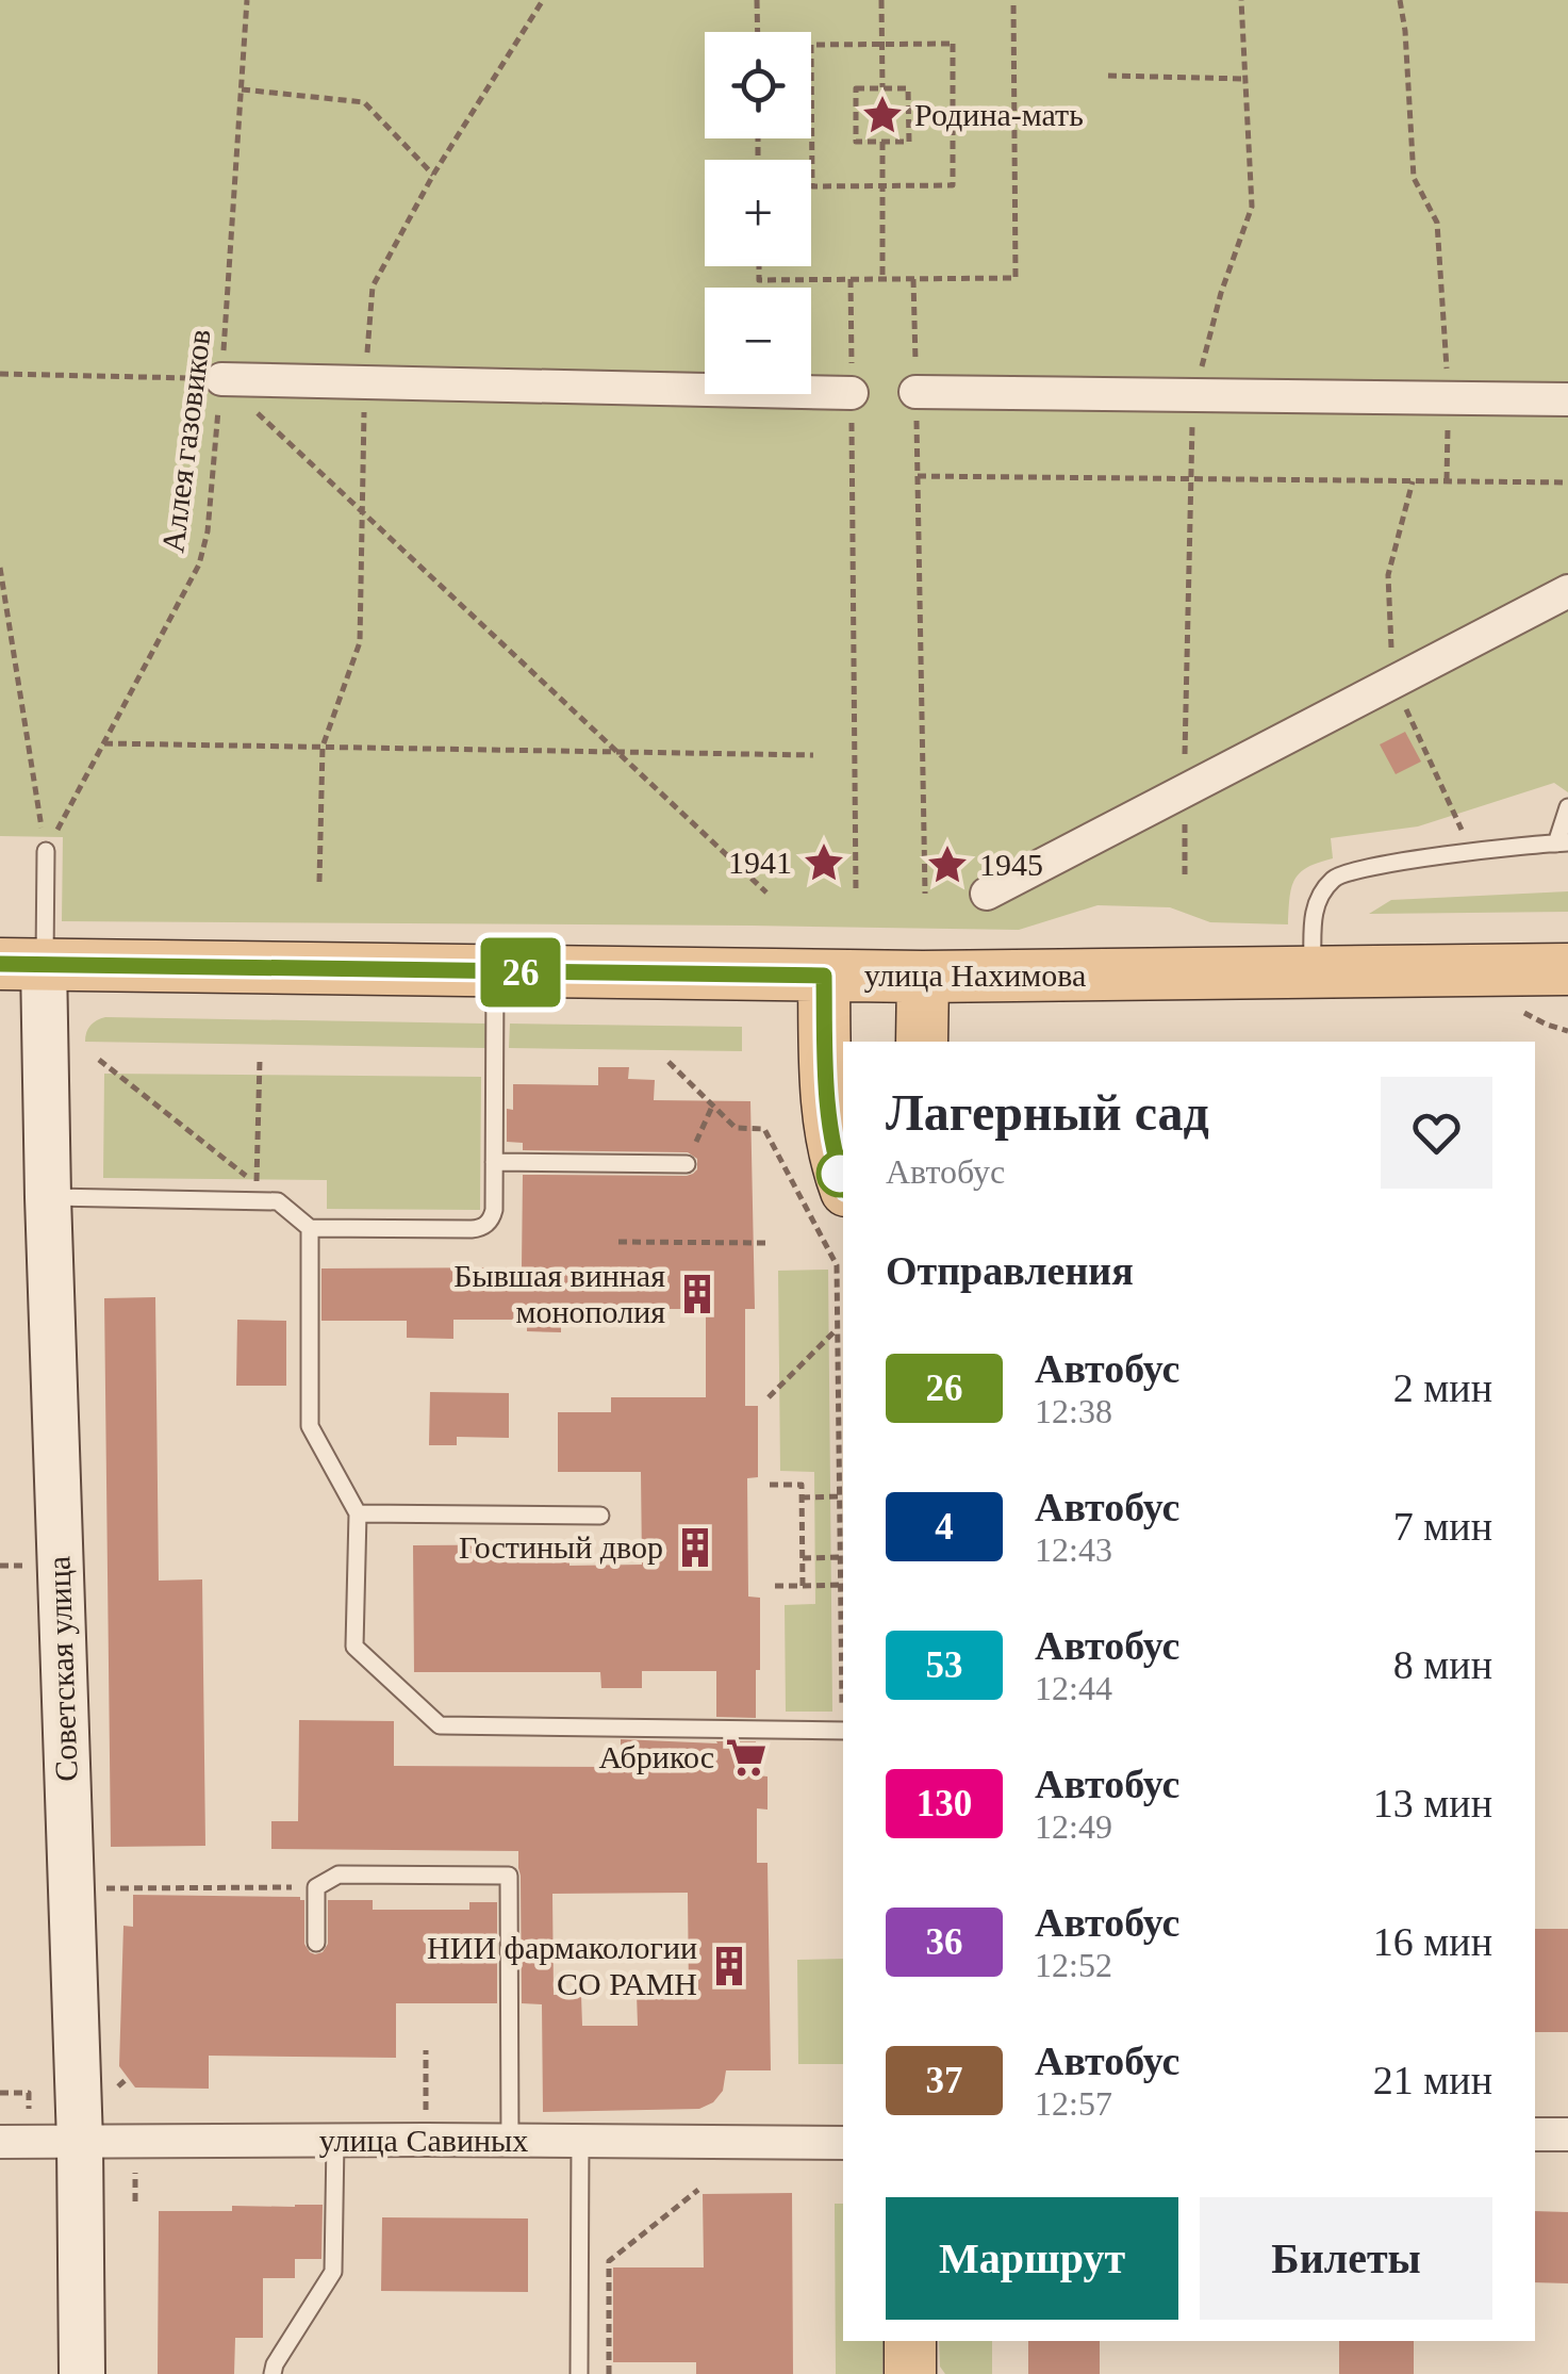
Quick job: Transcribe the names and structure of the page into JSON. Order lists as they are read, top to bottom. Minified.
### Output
{"streets":{"main road":["улица Нахимова"],"street":["Советская улица","улица Савиных"],"path":["Аллея газовиков"]},"crossings":[["улица Нахимова","Советская улица"],["Советская улица","улица Савиных"]],"places":{"place":["Родина-мать","1941","1945"],"building":["Бывшая винная монополия","Гостиный двор","НИИ фармакологии СО РАМН"],"supermarket":["Абрикос"]},"lines":["bus line 26"],"page":{"on_map":"26","map_buttons":["+","−"],"heading":[["Лагерный сад","Автобус"],"Отправления"],"list":[{"mark":"26","name":"Автобус","note":"12:38","value":"2 мин"},{"mark":"4","name":"Автобус","note":"12:43","value":"7 мин"},{"mark":"53","name":"Автобус","note":"12:44","value":"8 мин"},{"mark":"130","name":"Автобус","note":"12:49","value":"13 мин"},{"mark":"36","name":"Автобус","note":"12:52","value":"16 мин"},{"mark":"37","name":"Автобус","note":"12:57","value":"21 мин"}],"buttons":["Маршрут","Билеты"]}}
